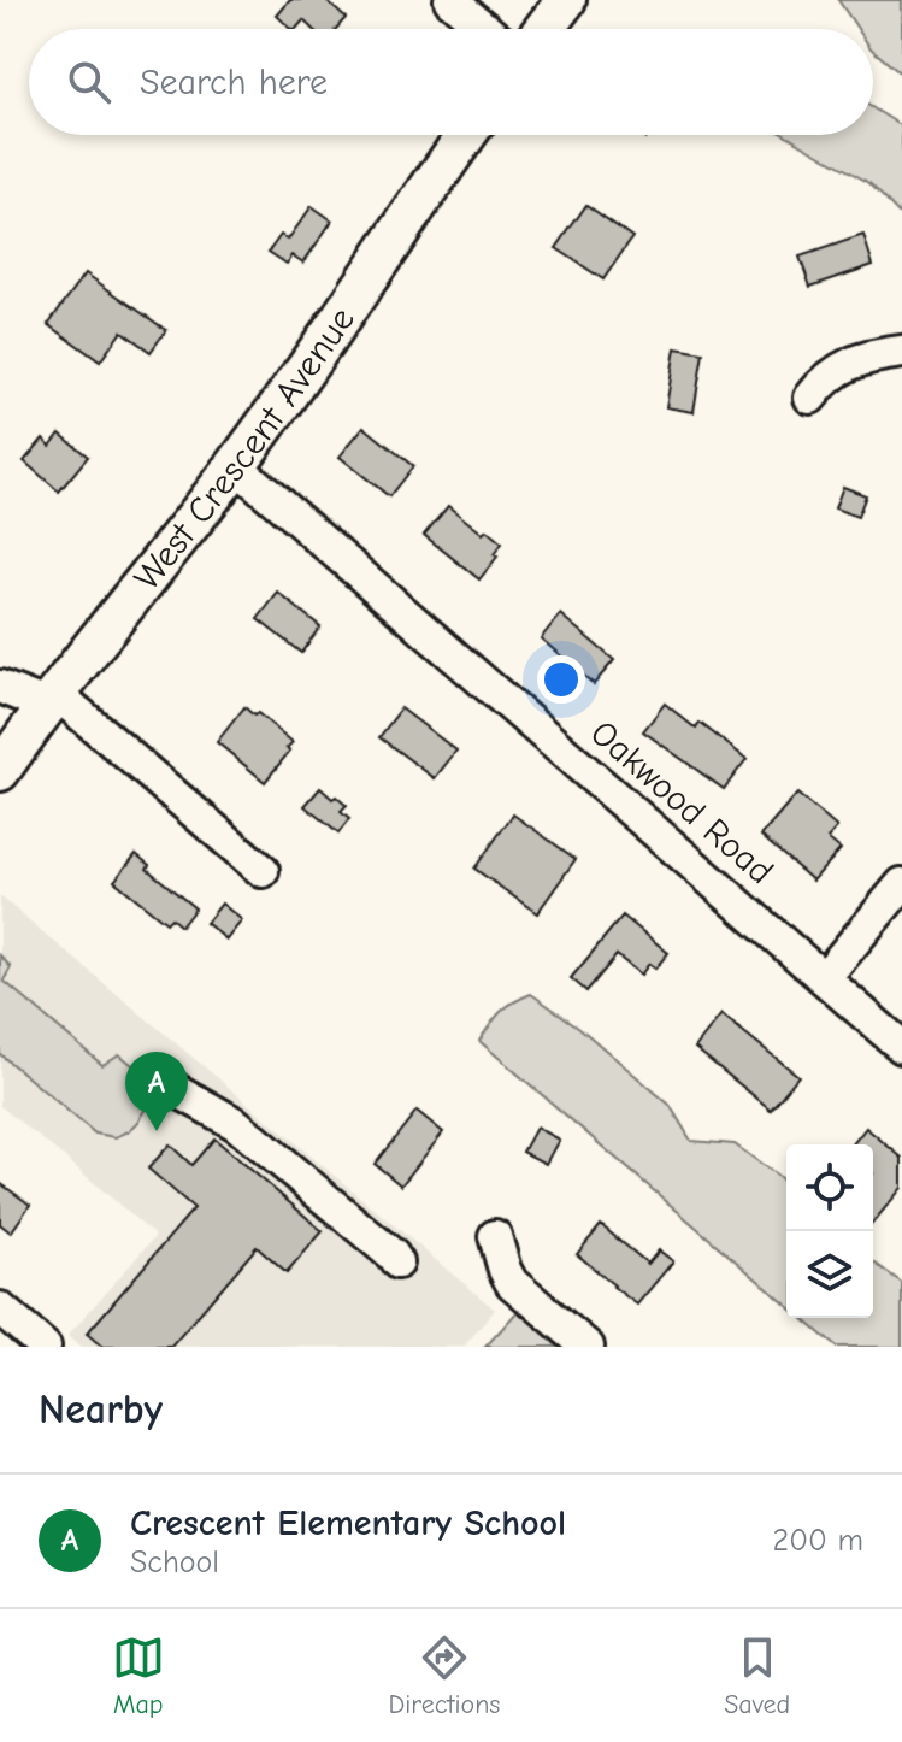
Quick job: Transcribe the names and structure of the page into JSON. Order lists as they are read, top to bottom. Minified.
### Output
{"streets":{"main road":["West Crescent Avenue"],"street":["Oakwood Road"]},"crossings":[["West Crescent Avenue","Oakwood Road"]],"page":{"search":"Search here","pins":"A","heading":"Nearby","list":[{"mark":"A","name":"Crescent Elementary School","note":"School","value":"200 m"}],"nav":["Map","Directions","Saved"]}}
